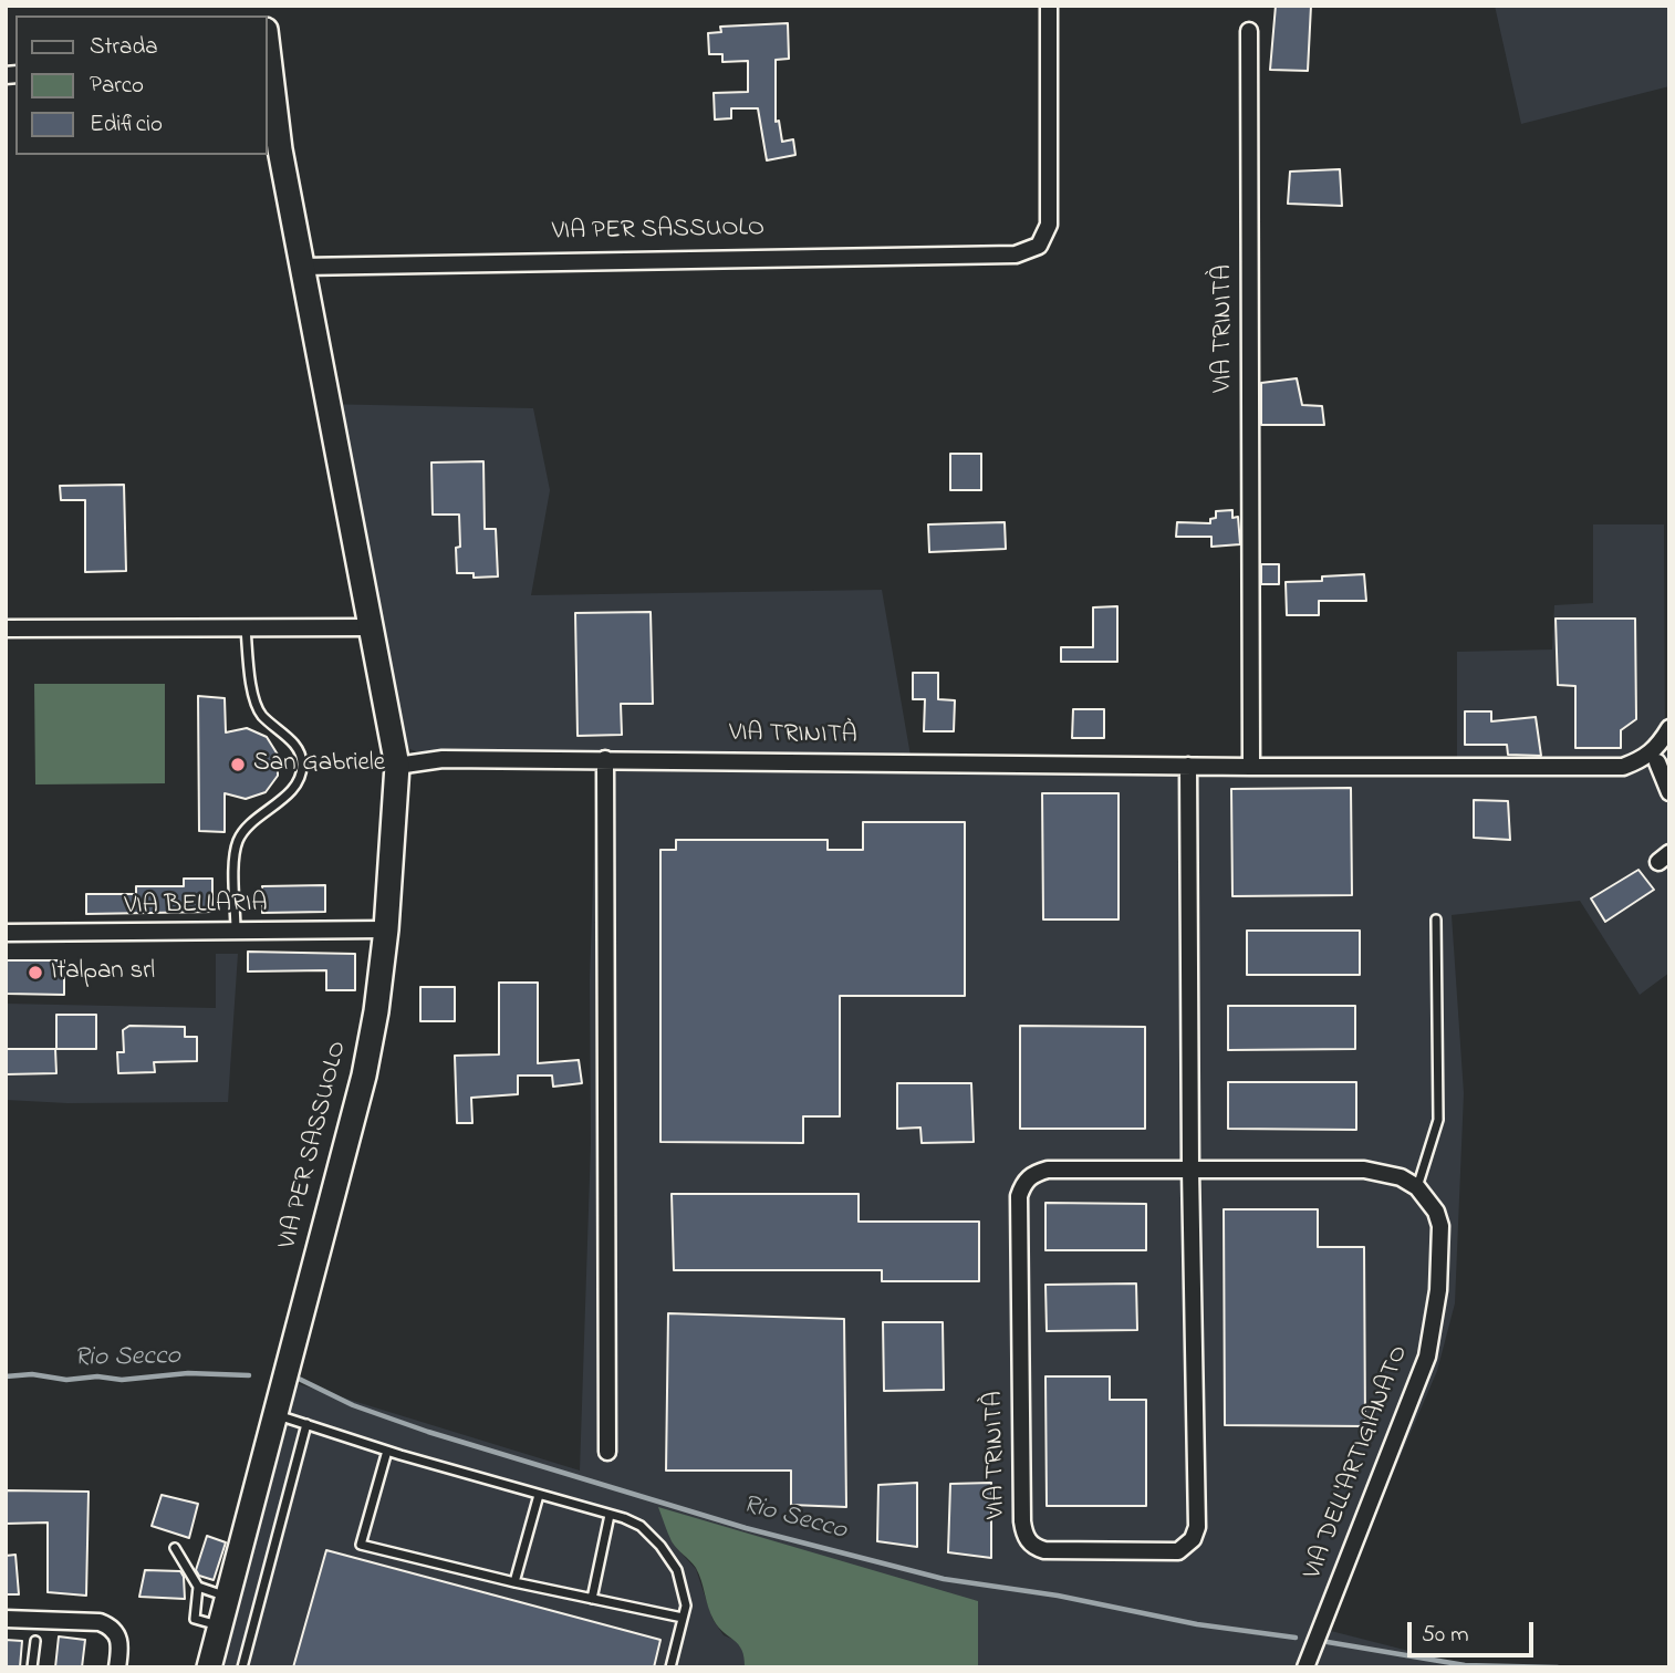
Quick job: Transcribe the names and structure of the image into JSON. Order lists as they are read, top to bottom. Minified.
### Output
{"streets":{"main road":["VIA PER SASSUOLO"],"street":["VIA TRINITÀ","VIA BELLARIA","VIA DELL'ARTIGIANATO"]},"crossings":[["VIA PER SASSUOLO","VIA TRINITÀ"],["VIA PER SASSUOLO","VIA BELLARIA"],["VIA TRINITÀ","VIA DELL'ARTIGIANATO"]],"water":["Rio Secco"],"places":["San Gabriele","Italpan srl"],"legend":["Strada","Parco","Edificio"],"scale_bar":"50 m"}
